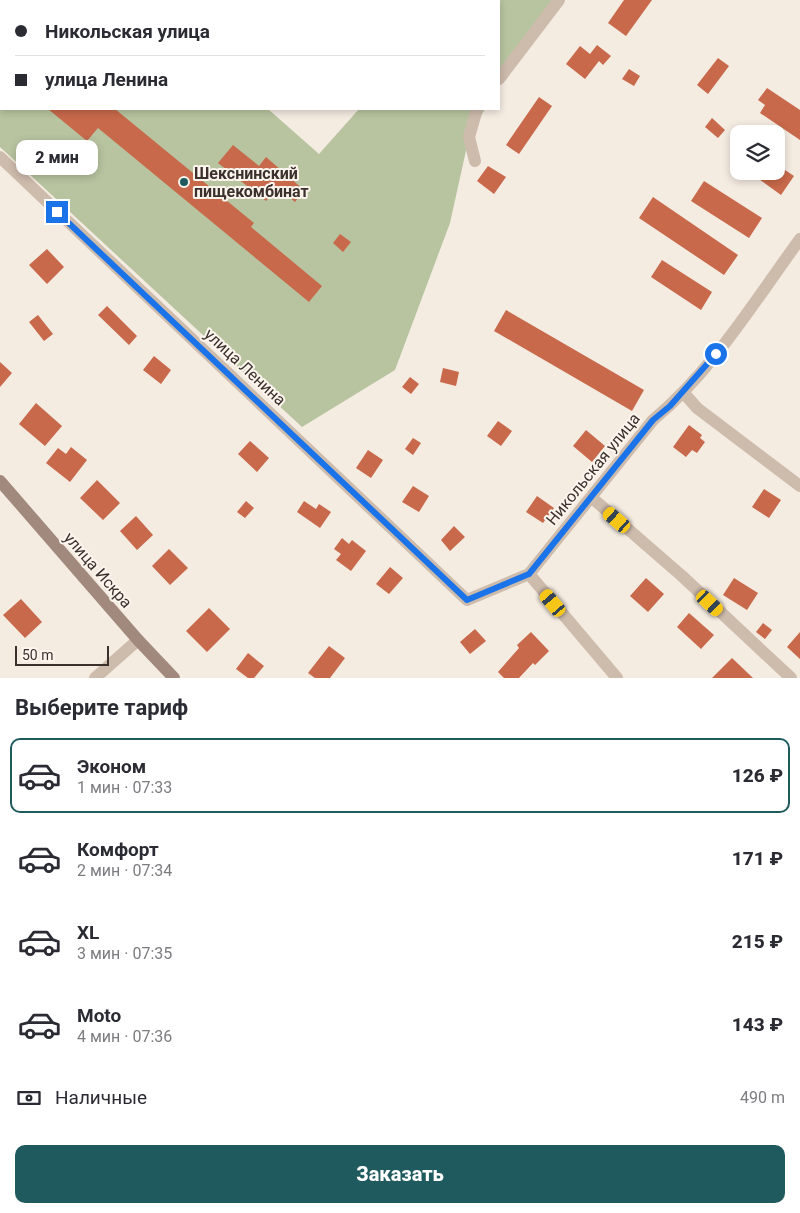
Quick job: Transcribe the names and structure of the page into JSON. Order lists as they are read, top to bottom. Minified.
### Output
{"streets":{"street":["улица Ленина","Никольская улица","улица Искра"]},"crossings":[["улица Ленина","Никольская улица"]],"places":["Шекснинский пищекомбинат"],"scale_bar":"50 m","page":{"banner":["Никольская улица","улица Ленина"],"bubble":"2 мин","scale":"50 m","heading":"Выберите тариф","list":[{"name":"Эконом","note":"1 мин · 07:33","value":"126 ₽"},{"name":"Комфорт","note":"2 мин · 07:34","value":"171 ₽"},{"name":"XL","note":"3 мин · 07:35","value":"215 ₽"},{"name":"Moto","note":"4 мин · 07:36","value":"143 ₽"}],"pay":["Наличные","490 m"],"buttons":"Заказать"}}
